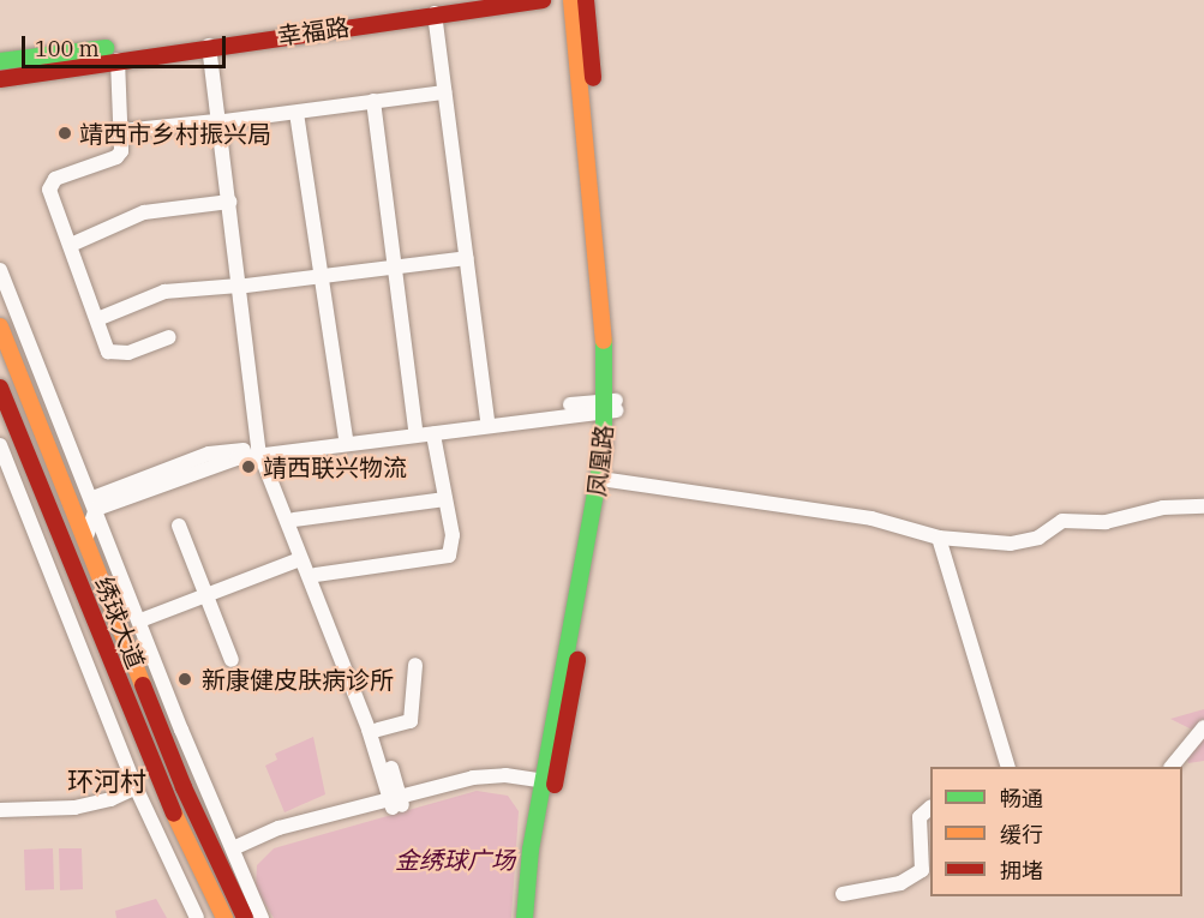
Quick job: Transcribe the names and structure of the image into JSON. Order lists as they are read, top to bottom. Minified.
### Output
{"streets":{"main road":["幸福路","凤凰路","绣球大道"]},"districts":["环河村"],"parks":["金绣球广场"],"places":["靖西市乡村振兴局","靖西联兴物流","新康健皮肤病诊所"],"legend":["畅通","缓行","拥堵"],"scale_bar":"100 m"}
